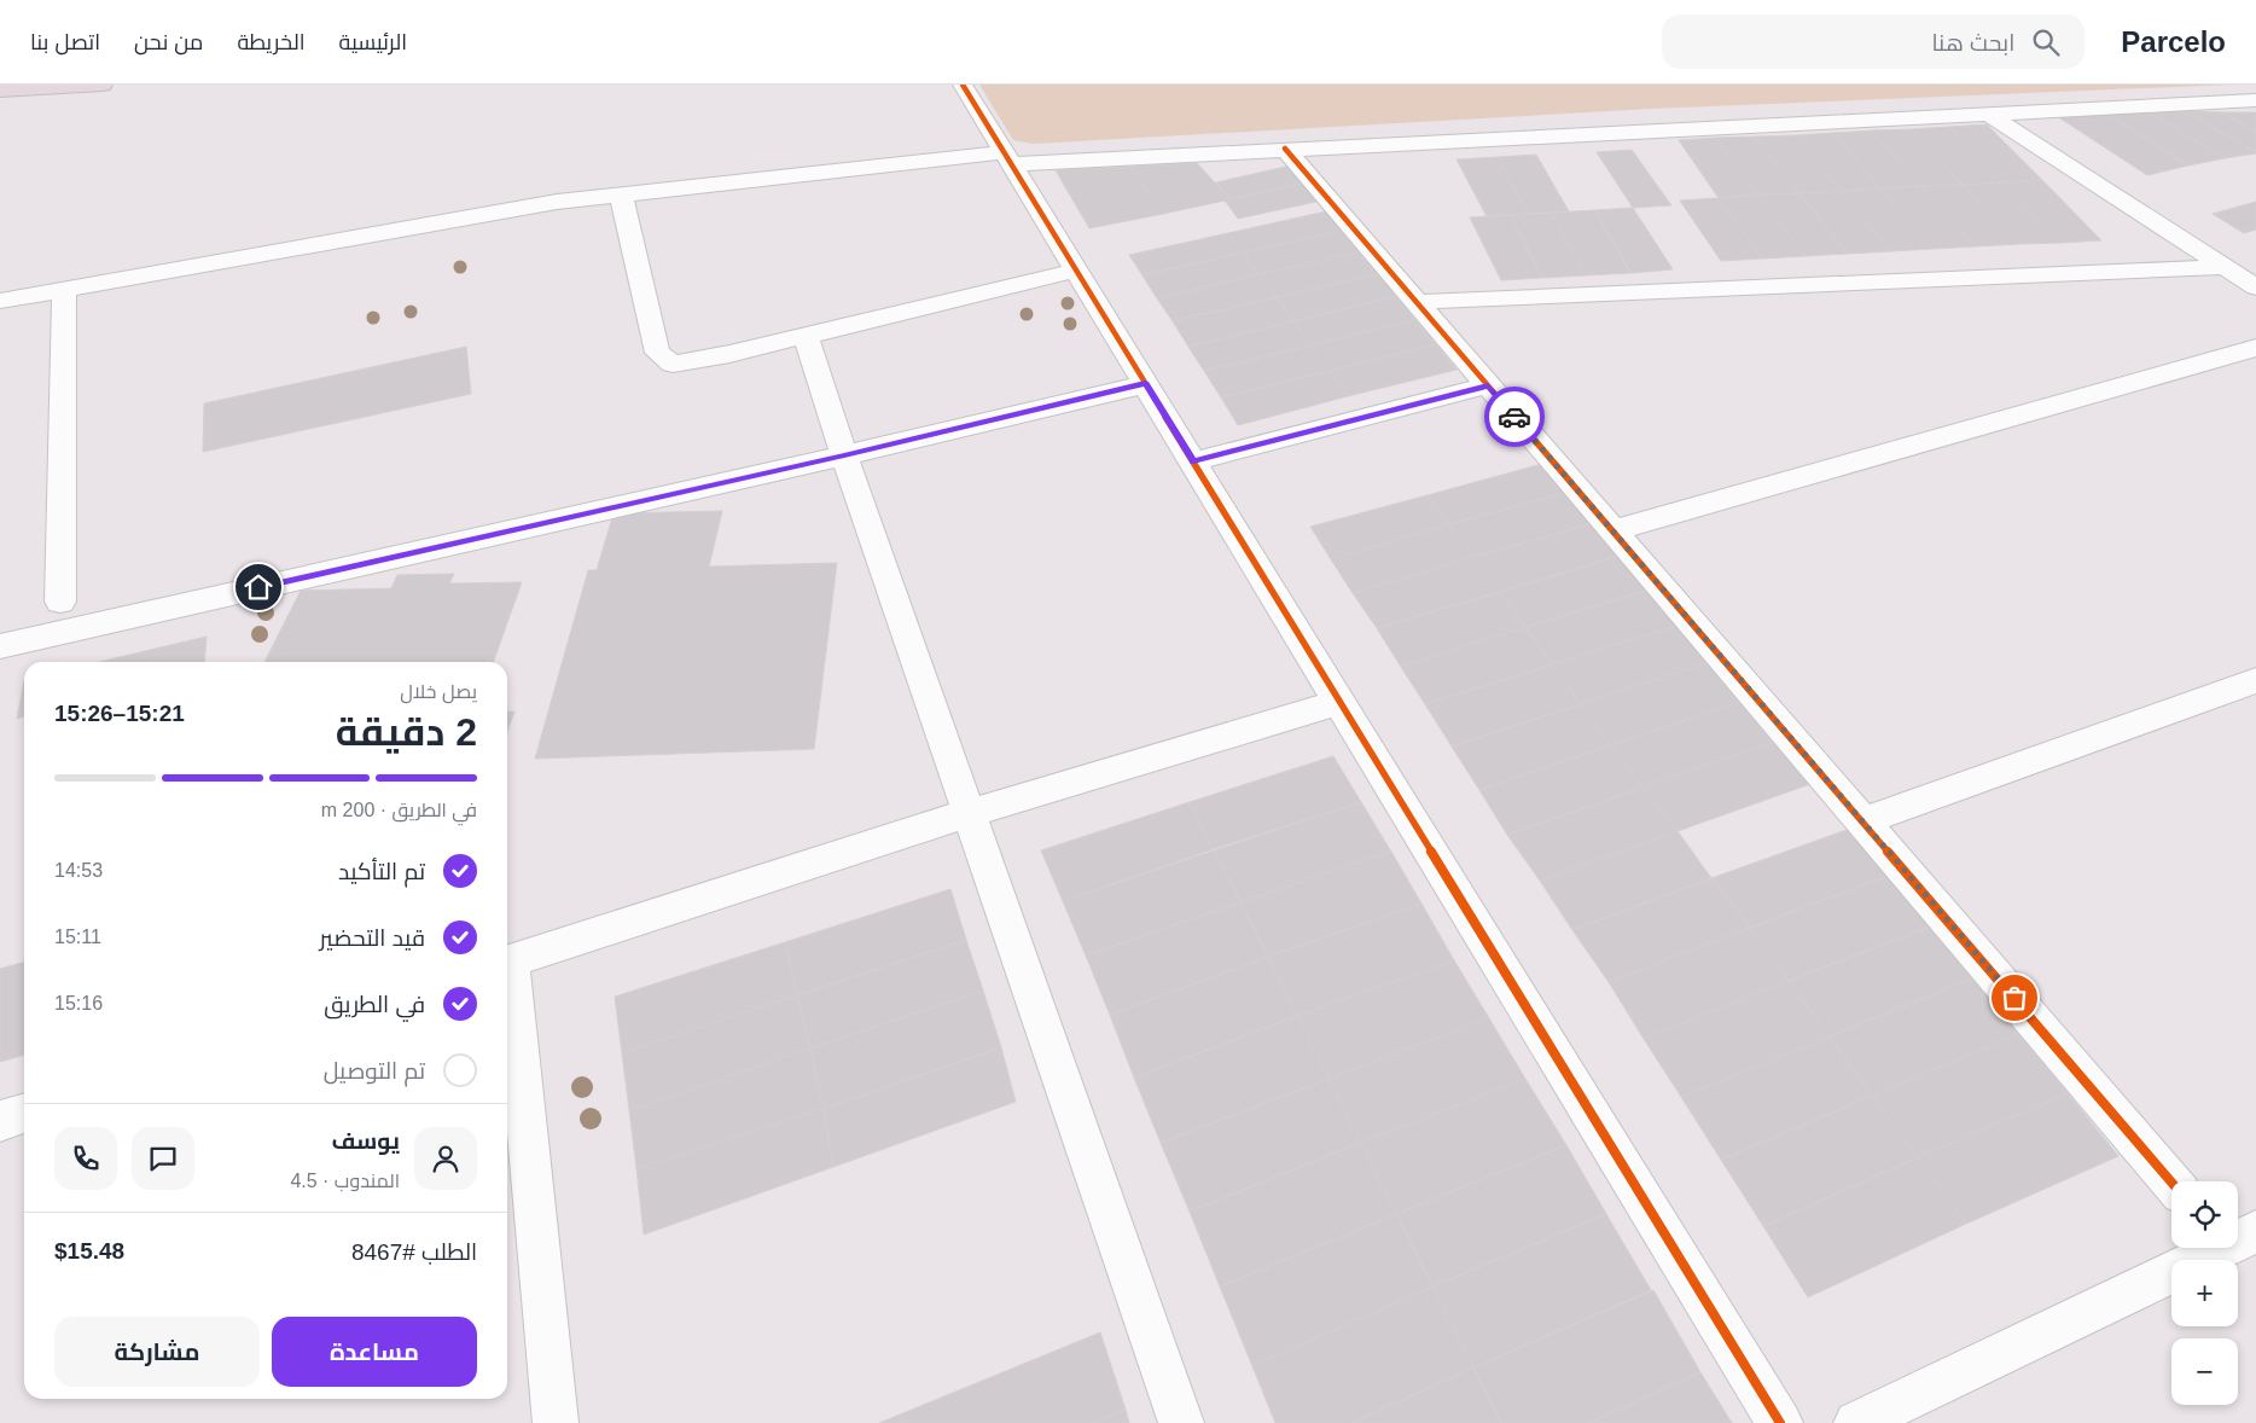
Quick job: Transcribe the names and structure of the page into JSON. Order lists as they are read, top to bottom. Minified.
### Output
{"page":{"header":"Parcelo","search":"ابحث هنا","nav":["الرئيسية","الخريطة","من نحن","اتصل بنا"],"heading":["2 دقيقة","يصل خلال","15:21–15:26"],"panel":["يوسف","المندوب · 4.5","الطلب #8467","$15.48"],"bar":"في الطريق · 200 m","list":[["تم التأكيد","14:53"],["قيد التحضير","15:11"],["في الطريق","15:16"],"تم التوصيل"],"map_buttons":["+","−"],"buttons":["مساعدة","مشاركة"]}}
